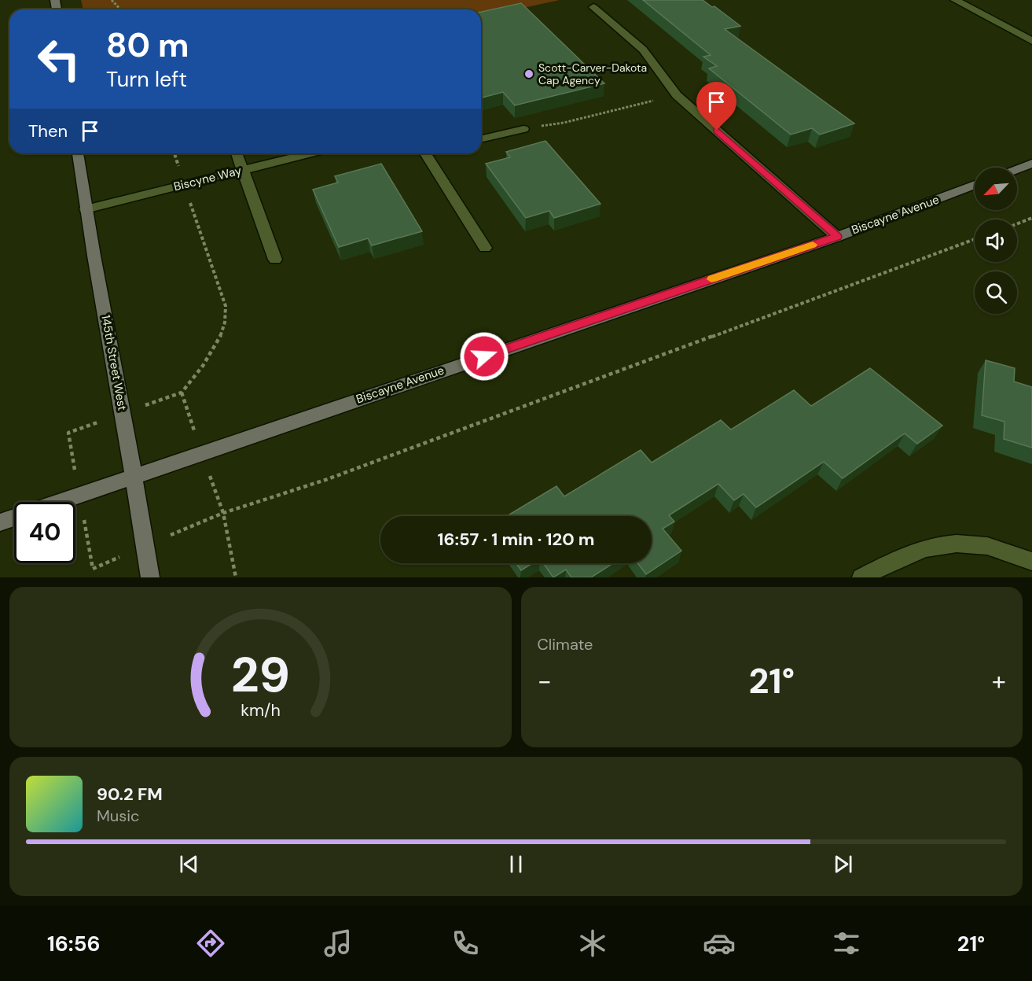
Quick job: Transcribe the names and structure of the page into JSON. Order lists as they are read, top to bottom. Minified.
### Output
{"streets":{"street":["Biscyne Way","Biscayne Avenue","145th Street West"]},"crossings":[["Biscyne Way","145th Street West"],["Biscayne Avenue","145th Street West"]],"places":["Scott-Carver-Dakota Cap Agency"],"north":"bottom left","page":{"turn":["80 m","Turn left"],"then":"Then","limit":"40","trip":"16:57 · 1 min · 120 m","tile":"Climate","heat":["−","21°","+"],"song":["90.2 FM","Music"],"tabs":["16:56","21°"],"gauge":["29","km/h"]}}
